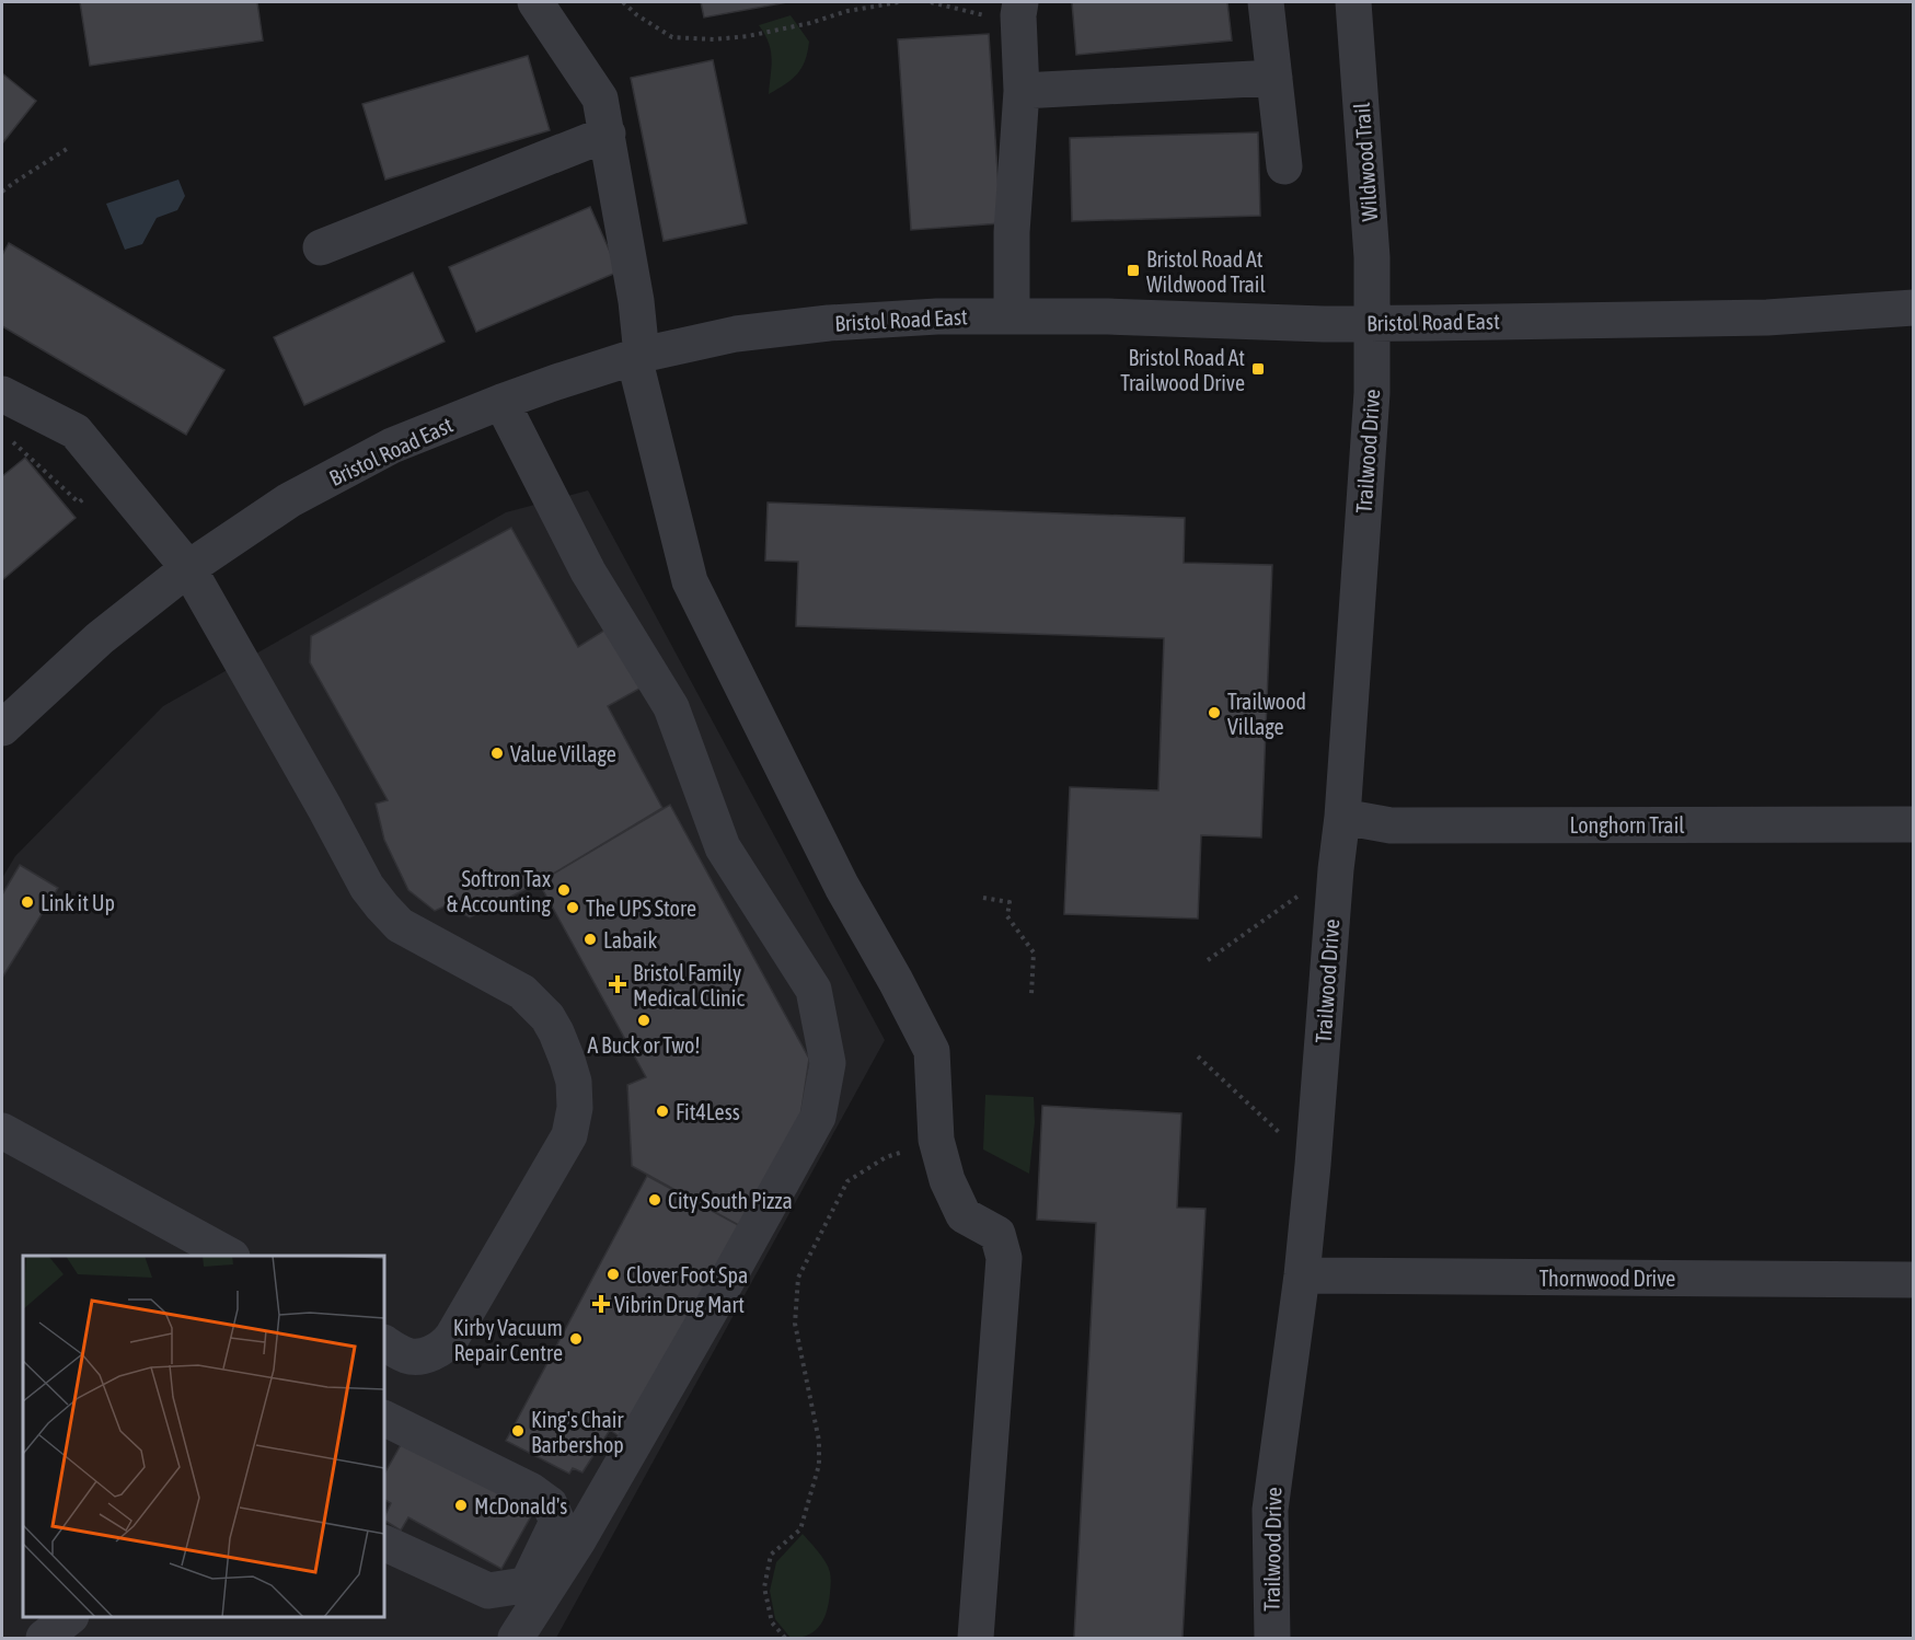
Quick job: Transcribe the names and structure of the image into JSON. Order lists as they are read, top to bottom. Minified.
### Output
{"streets":{"street":["Wildwood Trail","Bristol Road East","Trailwood Drive","Longhorn Trail","Thornwood Drive"]},"crossings":[["Wildwood Trail","Bristol Road East"],["Wildwood Trail","Trailwood Drive"],["Bristol Road East","Trailwood Drive"],["Trailwood Drive","Longhorn Trail"],["Trailwood Drive","Thornwood Drive"]],"places":{"transit":["Bristol Road At Wildwood Trail","Bristol Road At Trailwood Drive"],"other":["Trailwood Village","Value Village","Softron Tax & Accounting","Link it Up","The UPS Store","Labaik","A Buck or Two!","Fit4Less","City South Pizza","Clover Foot Spa","Kirby Vacuum Repair Centre","King's Chair Barbershop","McDonald's"],"health":["Bristol Family Medical Clinic","Vibrin Drug Mart"]}}
